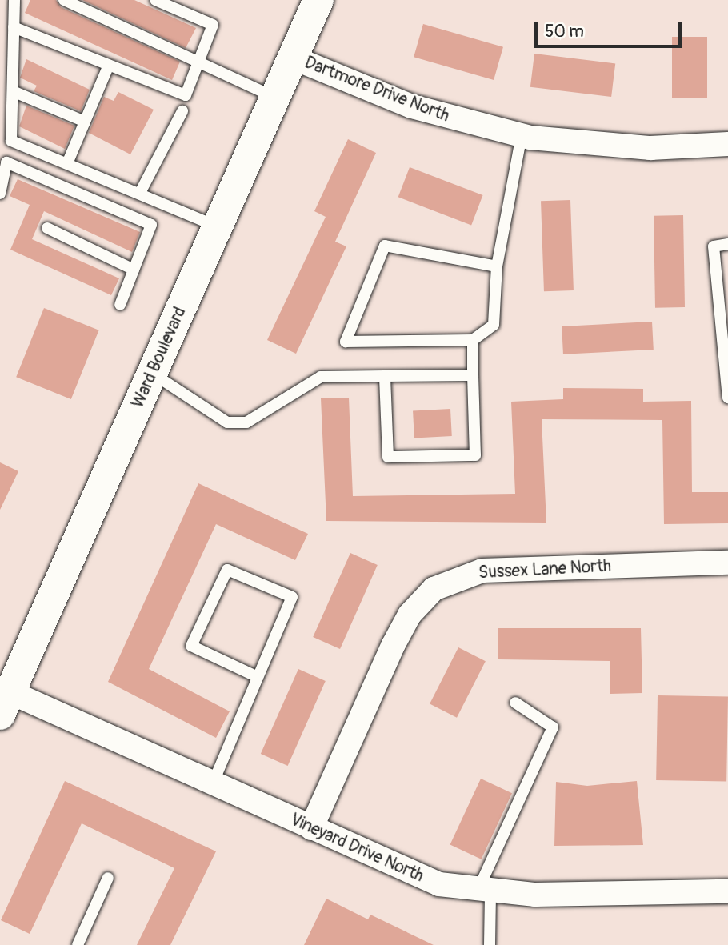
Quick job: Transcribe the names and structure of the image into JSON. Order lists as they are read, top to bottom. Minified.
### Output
{"streets":{"main road":["Ward Boulevard"],"street":["Dartmore Drive North","Sussex Lane North","Vineyard Drive North"]},"crossings":[["Dartmore Drive North","Ward Boulevard"],["Ward Boulevard","Vineyard Drive North"],["Sussex Lane North","Vineyard Drive North"]],"scale_bar":"50 m"}
